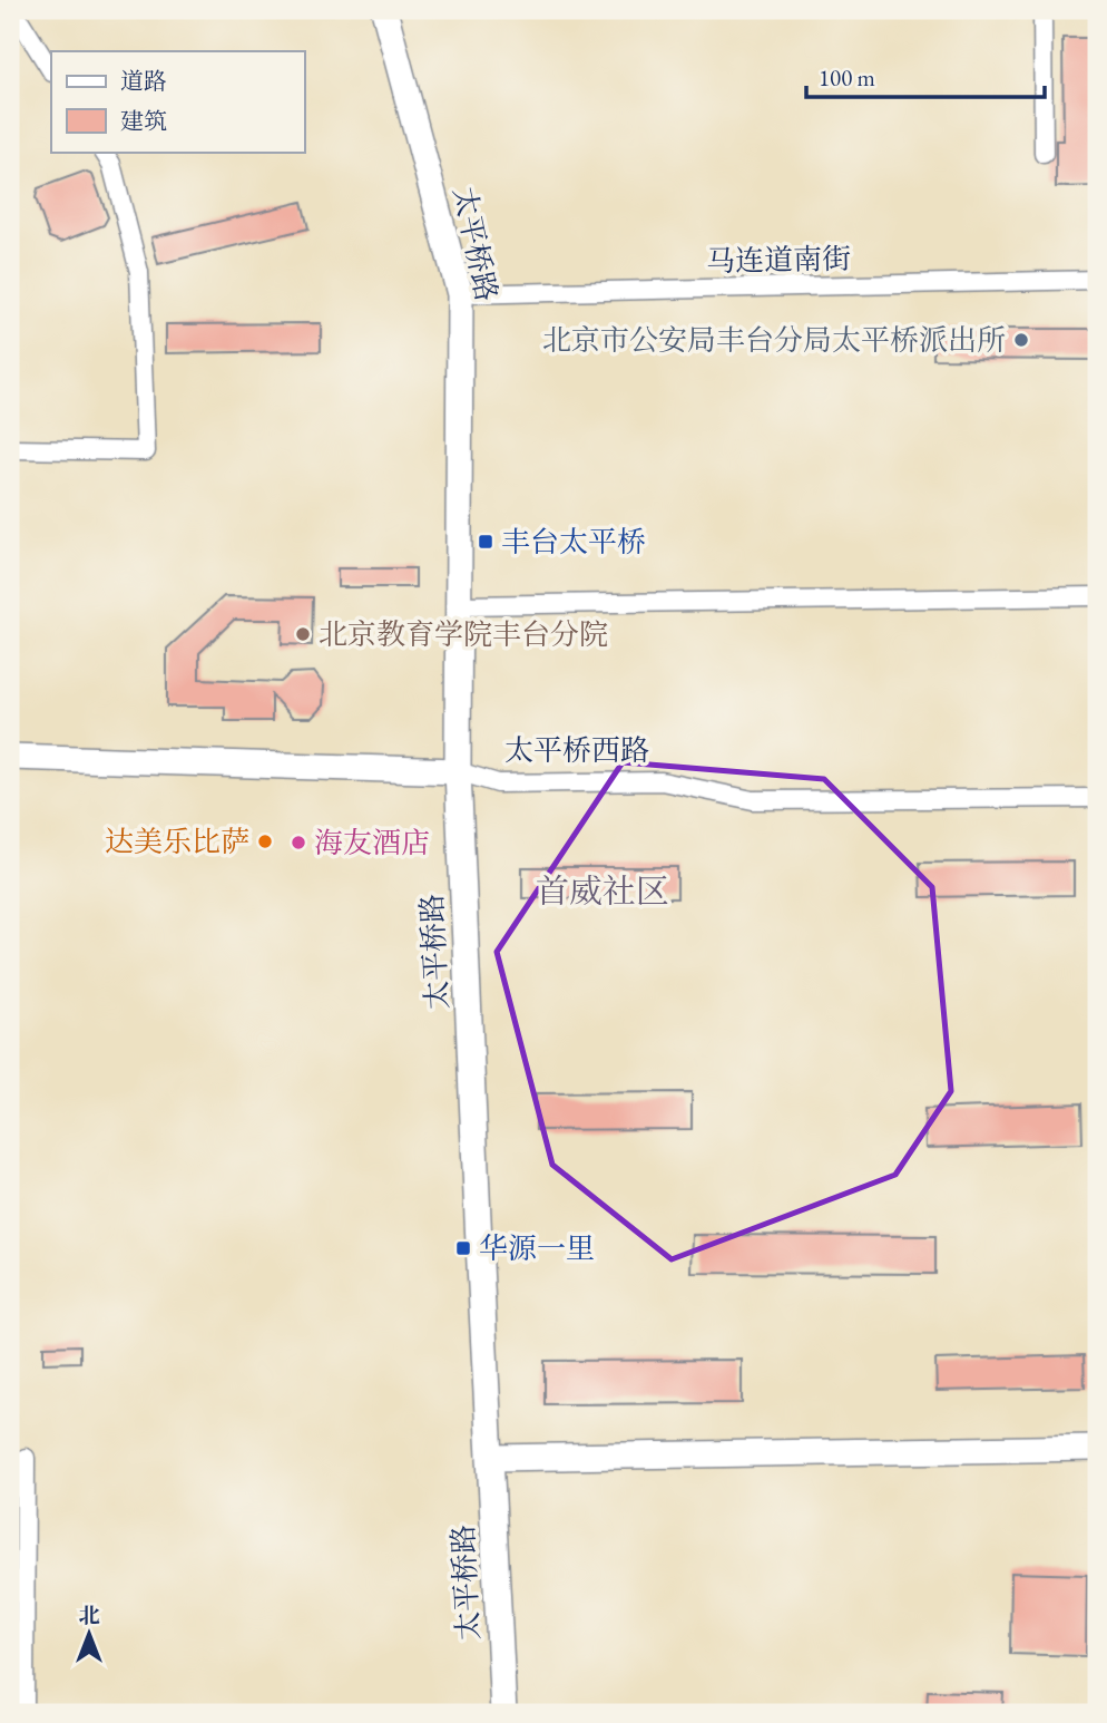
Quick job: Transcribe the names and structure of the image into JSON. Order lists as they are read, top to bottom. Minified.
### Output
{"streets":{"street":["太平桥路","马连道南街","太平桥西路"]},"crossings":[["太平桥路","马连道南街"],["太平桥路","太平桥西路"]],"districts":["首威社区"],"places":{"other":["北京市公安局丰台分局太平桥派出所","北京教育学院丰台分院","达美乐比萨","海友酒店"],"transit":["丰台太平桥","华源一里"]},"legend":["道路","建筑"],"scale_bar":"100 m","north":"top"}
